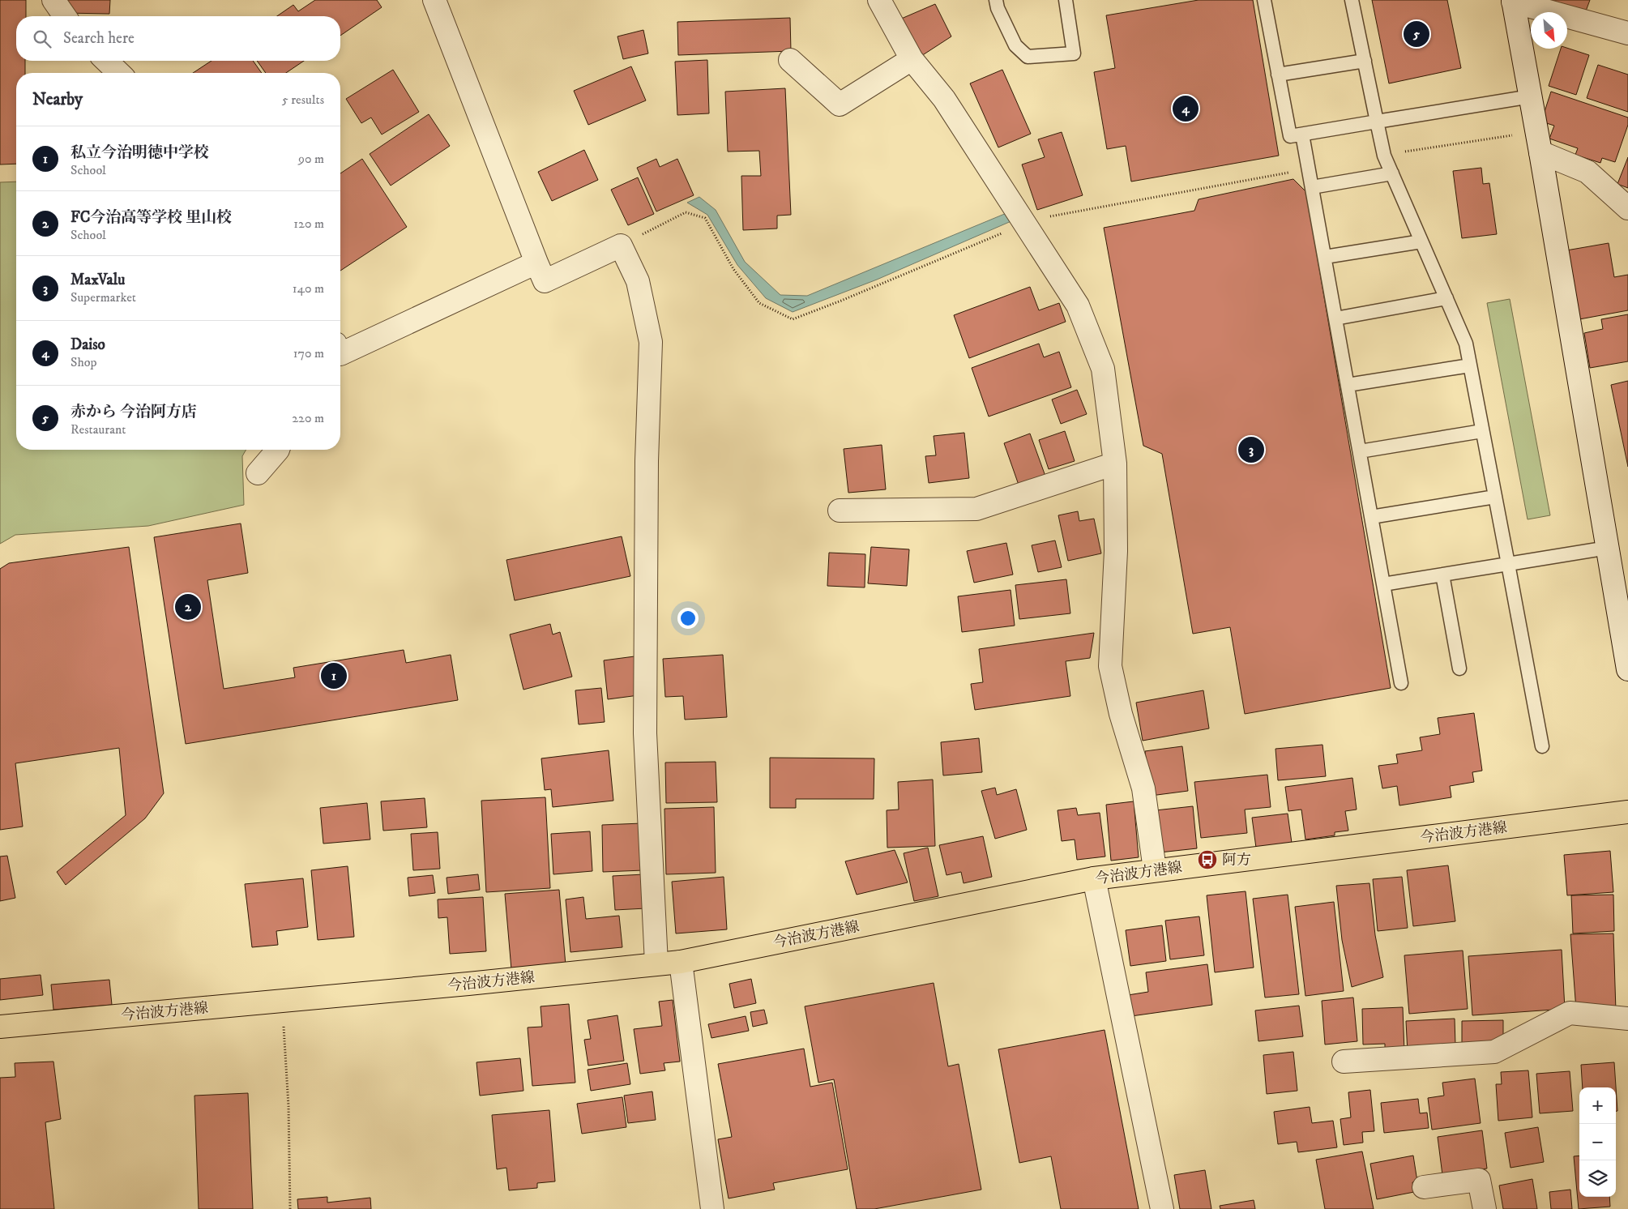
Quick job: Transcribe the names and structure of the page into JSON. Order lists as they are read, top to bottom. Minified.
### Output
{"streets":{"main road":["今治波方港線"]},"places":{"bus stop":["阿方"]},"north":"bottom right","page":{"search":"Search here","pins":["5","4","3","2","1"],"heading":["Nearby","5 results"],"list":[{"mark":"1","name":"私立今治明徳中学校","note":"School","value":"90 m"},{"mark":"2","name":"FC今治高等学校 里山校","note":"School","value":"120 m"},{"mark":"3","name":"MaxValu","note":"Supermarket","value":"140 m"},{"mark":"4","name":"Daiso","note":"Shop","value":"170 m"},{"mark":"5","name":"赤から 今治阿方店","note":"Restaurant","value":"220 m"}],"map_buttons":["+","−"]}}
